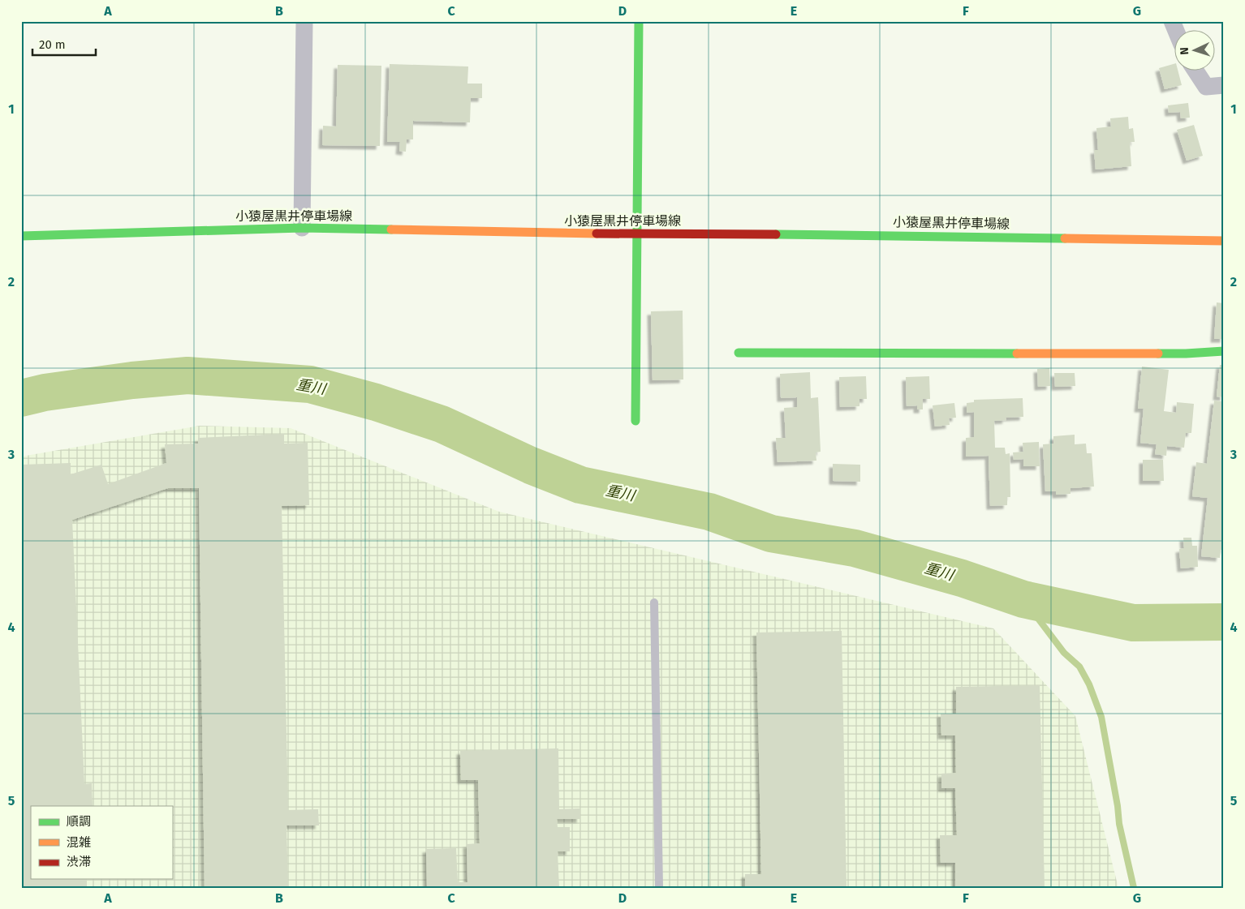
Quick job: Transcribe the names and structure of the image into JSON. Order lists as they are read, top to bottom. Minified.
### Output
{"streets":{"main road":["小猿屋黒井停車場線"]},"water":["重川"],"legend":["順調","混雑","渋滞"],"scale_bar":"20 m","north":"left","grid":{"columns":["A","B","C","D","E","F","G"],"rows":["1","2","3","4","5"]}}
